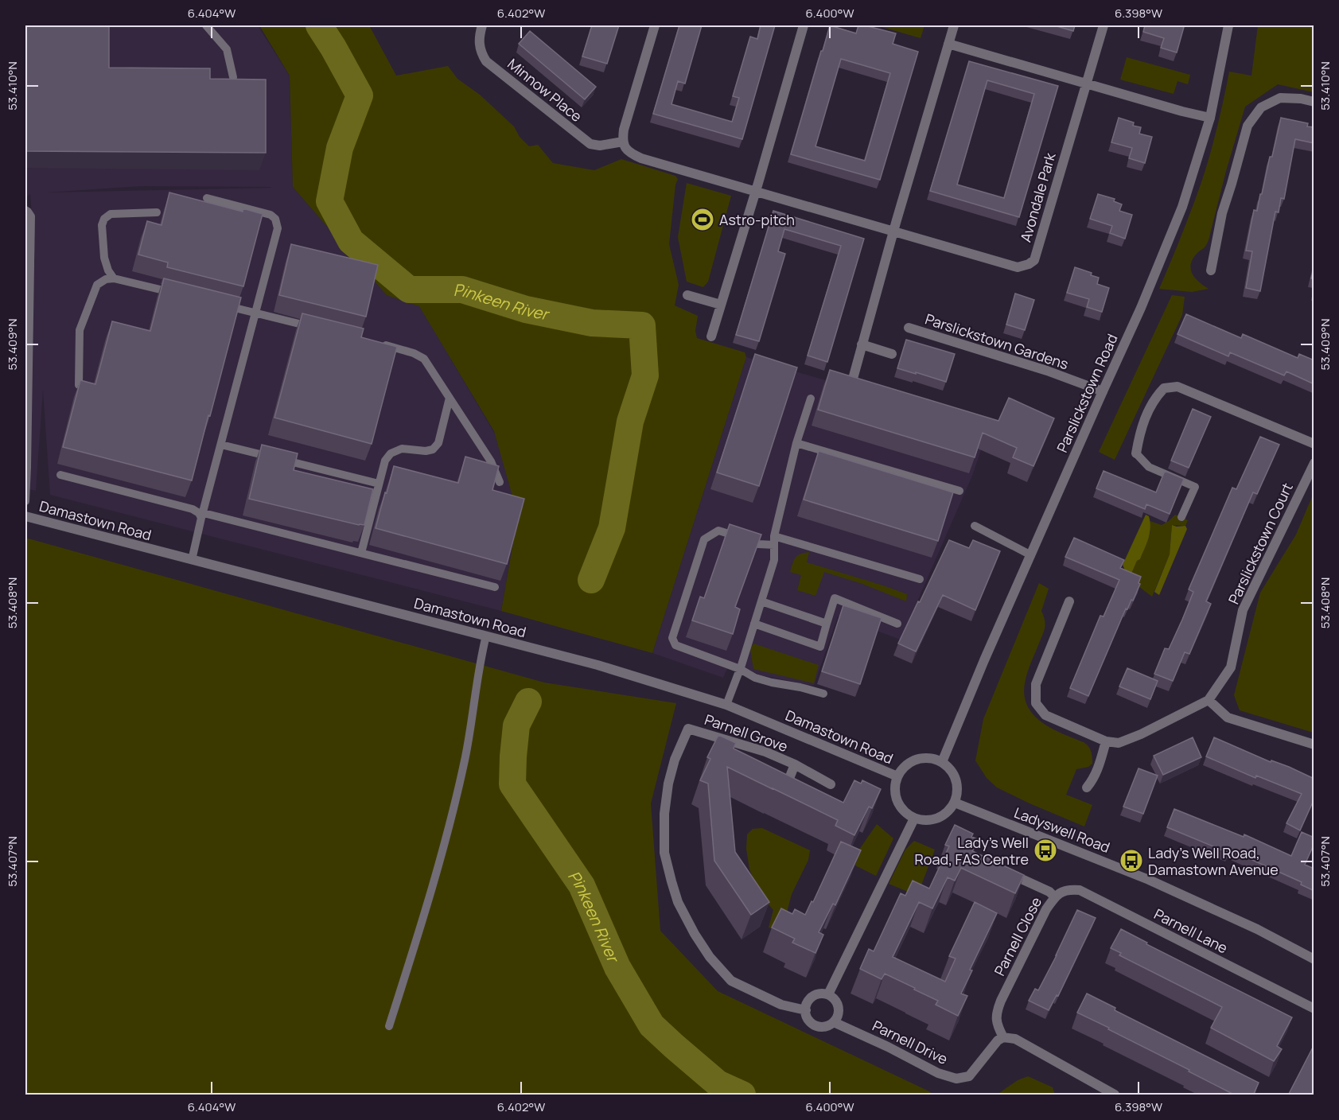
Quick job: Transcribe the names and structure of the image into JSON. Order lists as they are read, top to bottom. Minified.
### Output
{"streets":{"street":["Minnow Place","Avondale Park","Parslickstown Gardens","Parslickstown Road","Damastown Road","Parslickstown Court","Parnell Grove","Ladyswell Road","Parnell Lane","Parnell Close","Parnell Drive"]},"crossings":[["Minnow Place","Avondale Park"],["Parslickstown Gardens","Parslickstown Road"],["Parslickstown Road","Damastown Road"],["Parslickstown Road","Ladyswell Road"],["Damastown Road","Ladyswell Road"],["Parnell Grove","Parnell Drive"],["Parnell Lane","Parnell Close"],["Parnell Close","Parnell Drive"]],"water":["Pinkeen River"],"places":{"sports":["Astro-pitch"],"bus stop":["Lady’s Well Road, FAS Centre","Lady’s Well Road, Damastown Avenue"]},"coordinates":["6.404°W","6.402°W","6.400°W","6.398°W","53.410°N","53.409°N","53.408°N","53.407°N"]}
